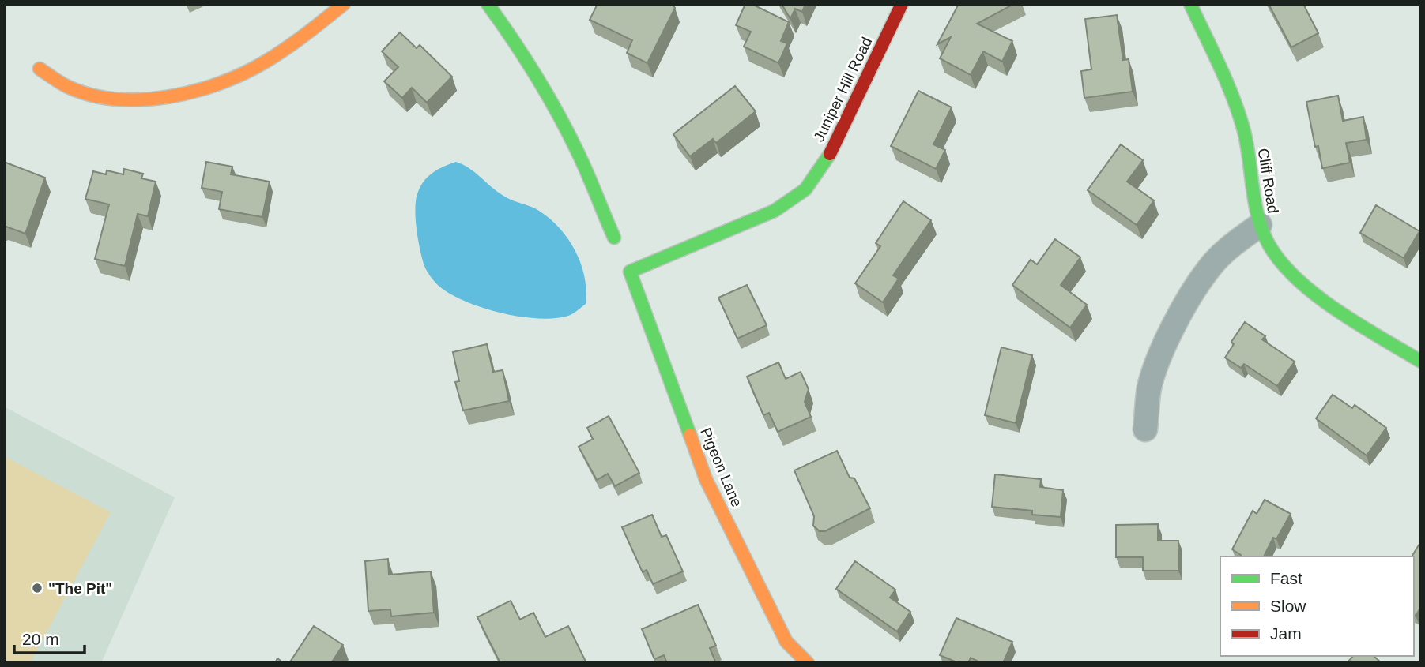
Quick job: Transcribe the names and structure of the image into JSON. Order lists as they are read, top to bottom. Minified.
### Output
{"streets":{"street":["Juniper Hill Road","Cliff Road","Pigeon Lane"]},"crossings":[["Juniper Hill Road","Pigeon Lane"]],"places":["\"The Pit\""],"legend":["Fast","Slow","Jam"],"scale_bar":"20 m"}
